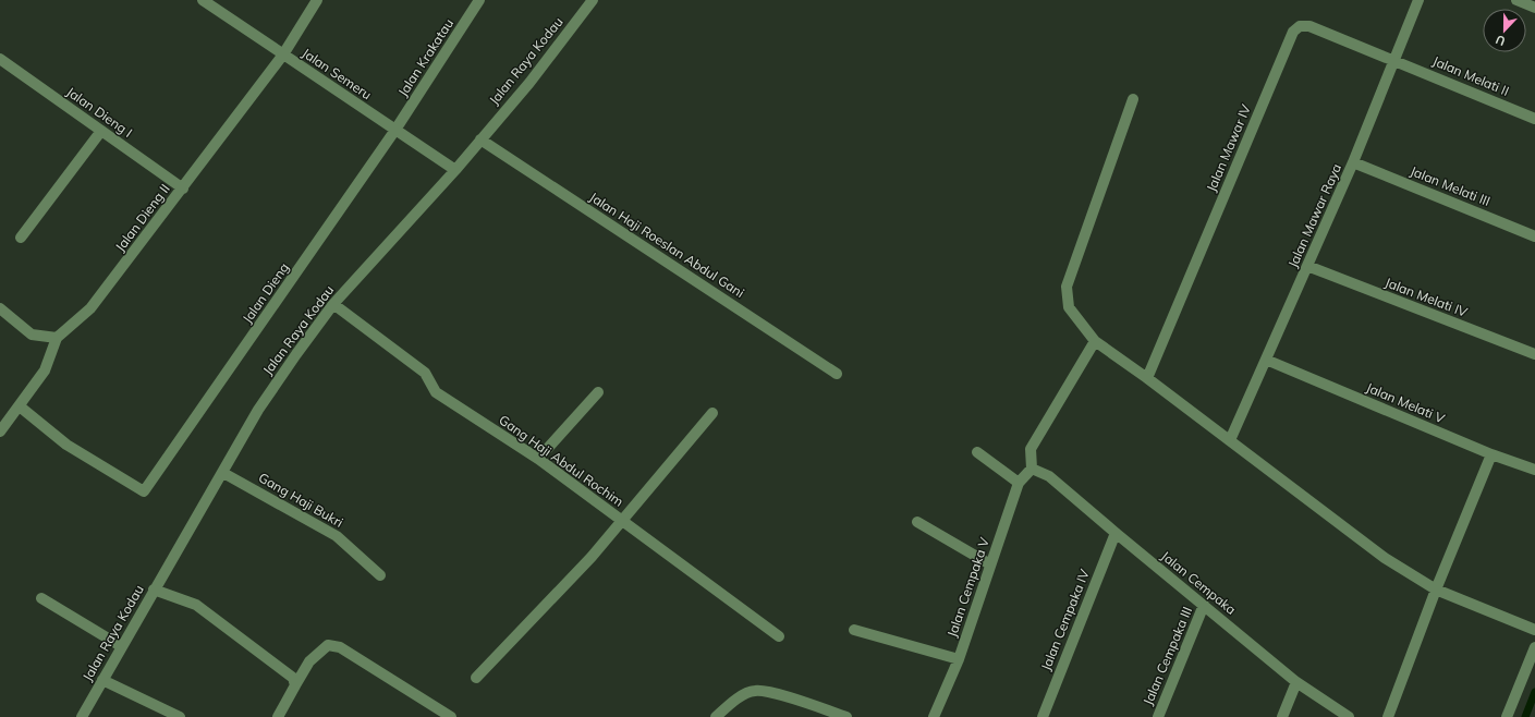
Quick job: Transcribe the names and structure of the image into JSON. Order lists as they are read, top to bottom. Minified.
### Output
{"streets":{"street":["Jalan Krakatau","Jalan Raya Kodau","Jalan Semeru","Jalan Melati II","Jalan Dieng I","Jalan Mawar IV","Jalan Melati III","Jalan Mawar Raya","Jalan Dieng II","Jalan Haji Roeslan Abdul Gani","Jalan Dieng","Jalan Melati IV","Jalan Melati V","Gang Haji Abdul Rochim","Gang Haji Bukri","Jalan Cempaka","Jalan Cempaka V","Jalan Cempaka IV","Jalan Cempaka III"]},"crossings":[["Jalan Krakatau","Jalan Semeru"],["Jalan Krakatau","Jalan Dieng"],["Jalan Raya Kodau","Jalan Semeru"],["Jalan Raya Kodau","Jalan Haji Roeslan Abdul Gani"],["Jalan Raya Kodau","Gang Haji Abdul Rochim"],["Jalan Raya Kodau","Gang Haji Bukri"],["Jalan Semeru","Jalan Dieng II"],["Jalan Semeru","Jalan Dieng"],["Jalan Melati II","Jalan Mawar IV"],["Jalan Melati II","Jalan Mawar Raya"],["Jalan Dieng I","Jalan Dieng II"],["Jalan Mawar IV","Jalan Mawar Raya"],["Jalan Melati III","Jalan Mawar Raya"],["Jalan Mawar Raya","Jalan Melati IV"],["Jalan Mawar Raya","Jalan Melati V"],["Jalan Cempaka","Jalan Cempaka V"],["Jalan Cempaka","Jalan Cempaka IV"],["Jalan Cempaka","Jalan Cempaka III"]],"north":"bottom"}
